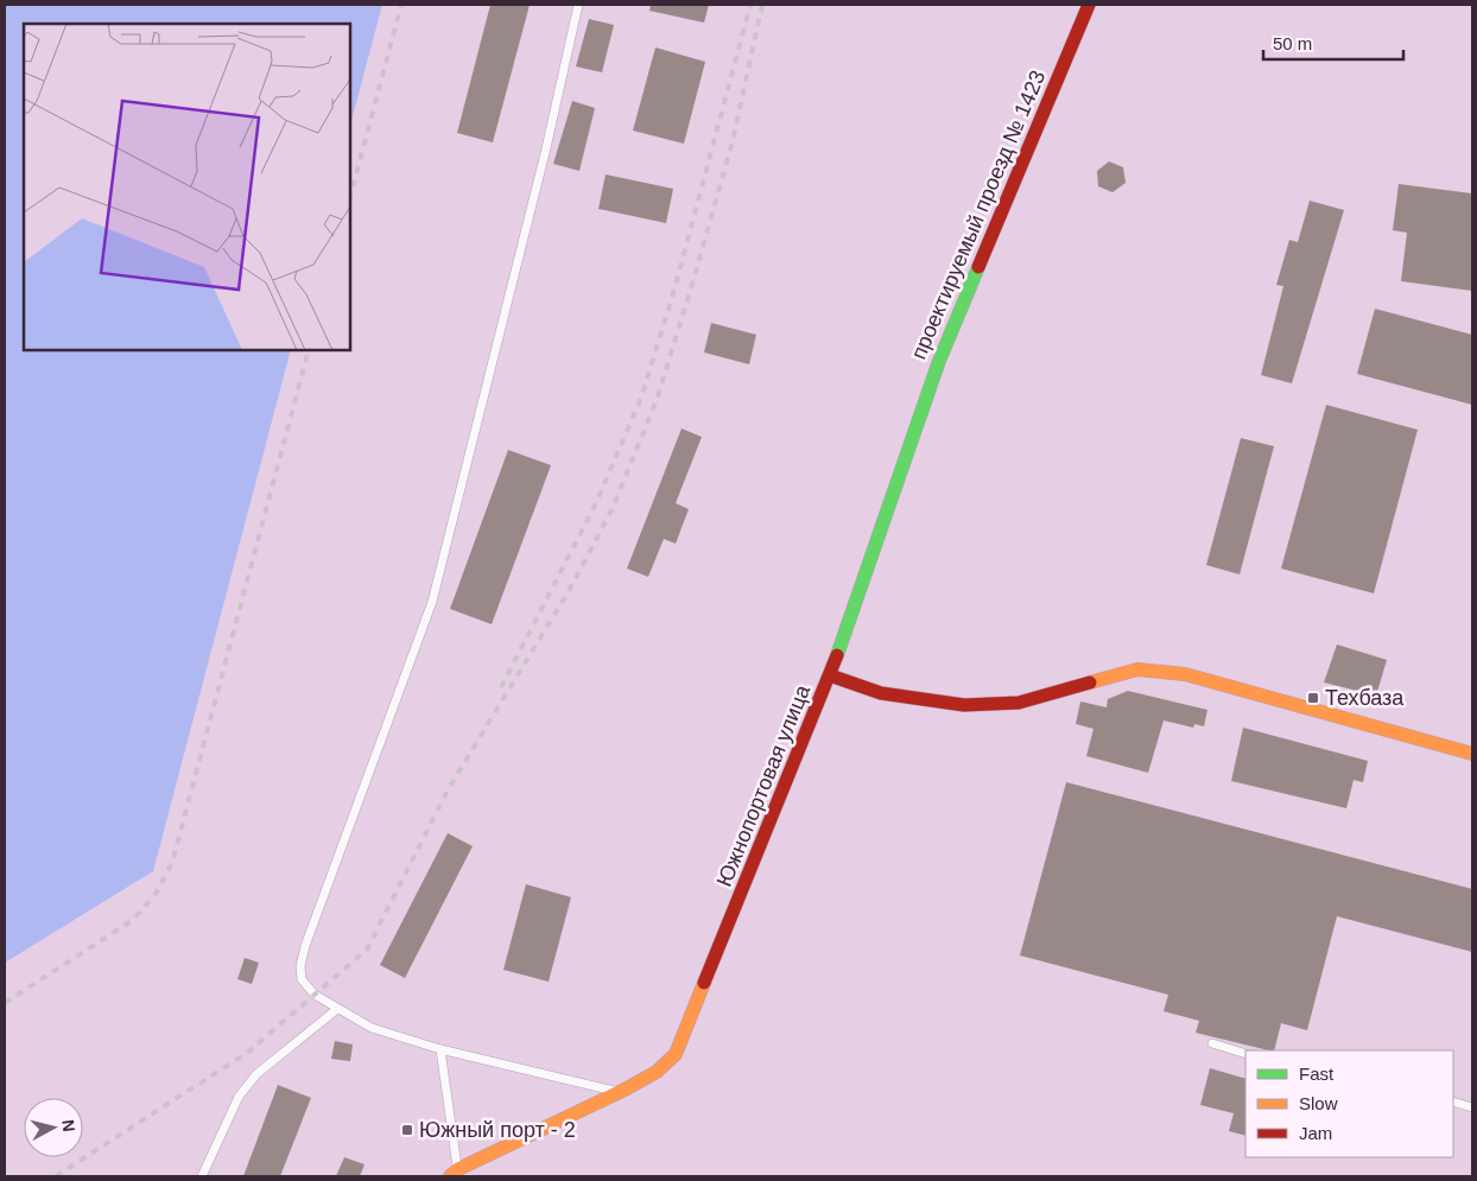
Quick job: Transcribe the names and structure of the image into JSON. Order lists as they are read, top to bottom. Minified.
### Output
{"streets":{"main road":["проектируемый проезд № 1423","Южнопортовая улица"]},"crossings":[["проектируемый проезд № 1423","Южнопортовая улица"]],"places":{"transit":["Техбаза","Южный порт - 2"]},"legend":["Fast","Slow","Jam"],"scale_bar":"50 m","north":"right"}
